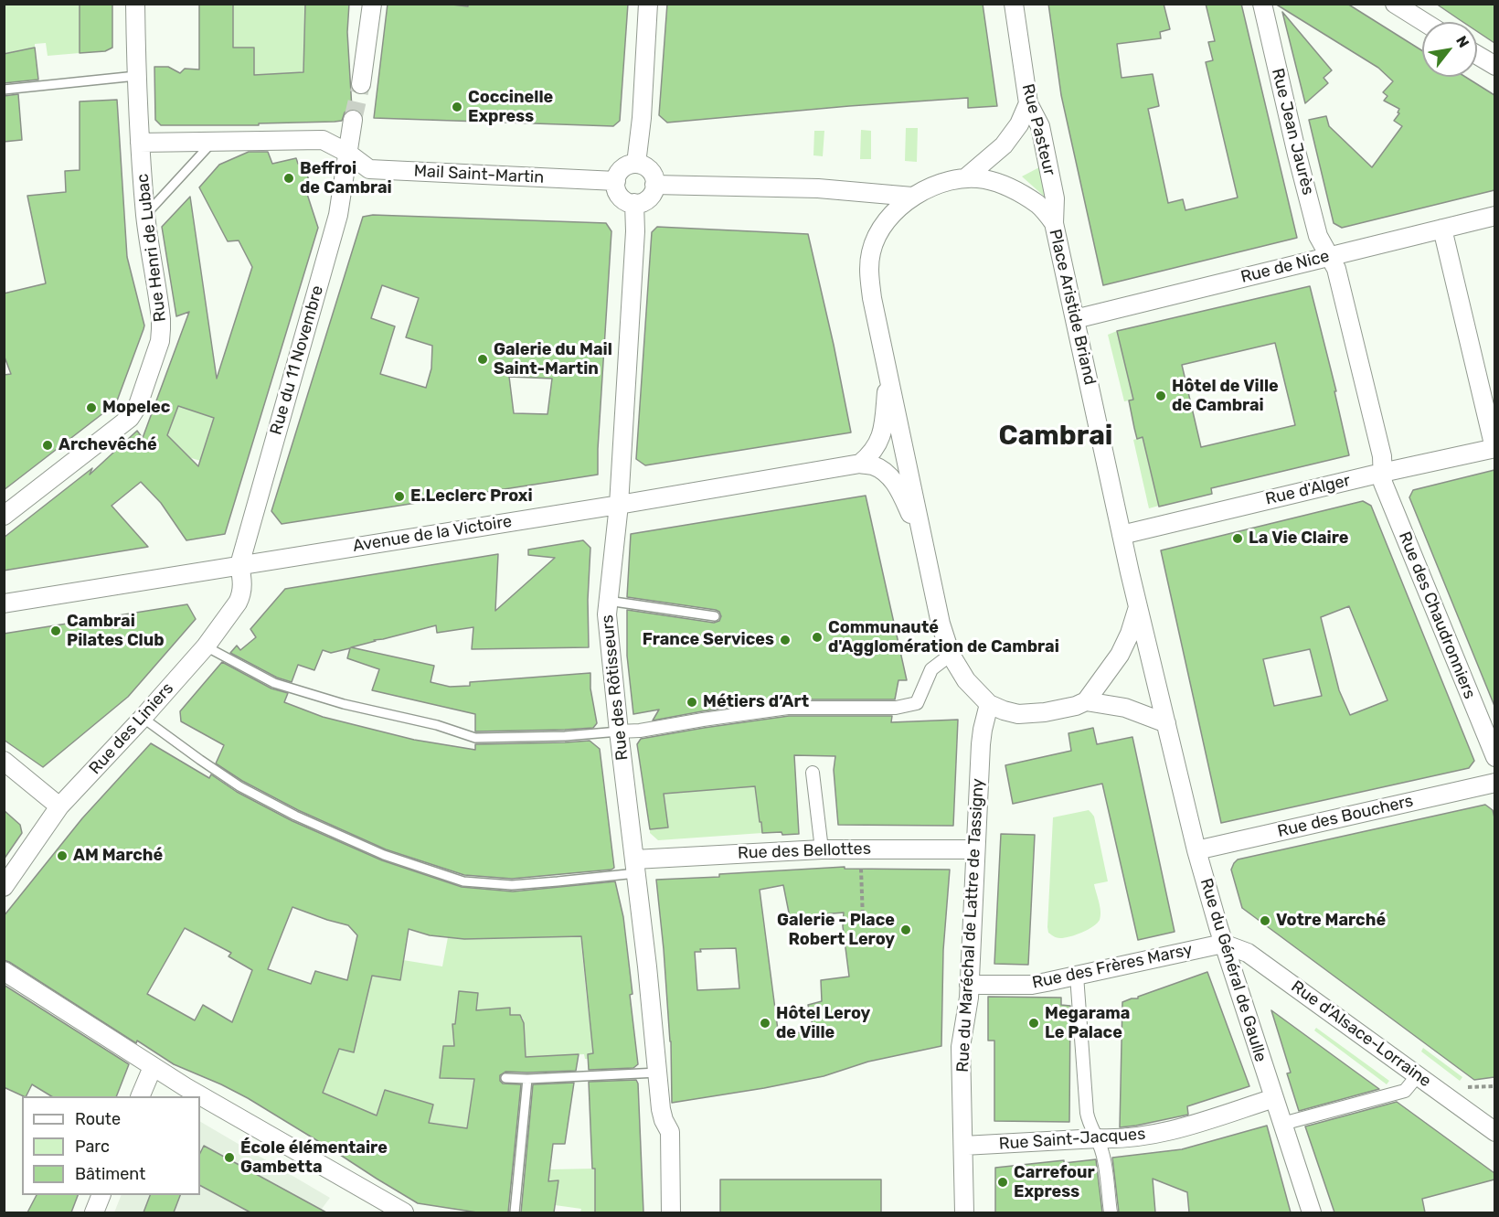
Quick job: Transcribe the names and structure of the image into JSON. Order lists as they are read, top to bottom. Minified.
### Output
{"streets":{"street":["Rue Pasteur","Rue Jean Jaurès","Mail Saint-Martin","Rue Henri de Lubac","Rue de Nice","Place Aristide Briand","Rue du 11 Novembre","Rue d'Alger","Avenue de la Victoire","Rue des Chaudronniers","Rue des Rôtisseurs","Rue des Liniers","Rue des Bouchers","Rue des Bellottes","Rue du Maréchal de Lattre de Tassigny","Rue des Frères Marsy","Rue du Général de Gaulle","Rue d'Alsace-Lorraine","Rue Saint-Jacques"]},"crossings":[["Rue Pasteur","Place Aristide Briand"],["Rue Jean Jaurès","Rue de Nice"],["Rue Jean Jaurès","Rue d'Alger"],["Rue Jean Jaurès","Rue des Chaudronniers"],["Mail Saint-Martin","Rue Henri de Lubac"],["Mail Saint-Martin","Rue du 11 Novembre"],["Mail Saint-Martin","Rue des Rôtisseurs"],["Rue de Nice","Place Aristide Briand"],["Place Aristide Briand","Rue d'Alger"],["Place Aristide Briand","Avenue de la Victoire"],["Place Aristide Briand","Rue du Maréchal de Lattre de Tassigny"],["Place Aristide Briand","Rue du Général de Gaulle"],["Rue du 11 Novembre","Avenue de la Victoire"],["Rue du 11 Novembre","Rue des Liniers"],["Rue d'Alger","Rue des Chaudronniers"],["Avenue de la Victoire","Rue des Rôtisseurs"],["Avenue de la Victoire","Rue des Liniers"],["Rue des Rôtisseurs","Rue des Bellottes"],["Rue des Bouchers","Rue du Général de Gaulle"],["Rue des Bellottes","Rue du Maréchal de Lattre de Tassigny"],["Rue du Maréchal de Lattre de Tassigny","Rue des Frères Marsy"],["Rue du Maréchal de Lattre de Tassigny","Rue Saint-Jacques"],["Rue des Frères Marsy","Rue du Général de Gaulle"],["Rue des Frères Marsy","Rue d'Alsace-Lorraine"],["Rue du Général de Gaulle","Rue d'Alsace-Lorraine"],["Rue du Général de Gaulle","Rue Saint-Jacques"]],"districts":["Cambrai"],"places":["Coccinelle Express","Beffroi de Cambrai","Galerie du Mail Saint-Martin","Hôtel de Ville de Cambrai","Mopelec","Archevêché","E.Leclerc Proxi","La Vie Claire","Cambrai Pilates Club","Communauté d'Agglomération de Cambrai","France Services","Métiers d’Art","AM Marché","Votre Marché","Galerie - Place Robert Leroy","Hôtel Leroy de Ville","Megarama Le Palace","École élémentaire Gambetta","Carrefour Express"],"legend":["Route","Parc","Bâtiment"],"north":"top right"}
